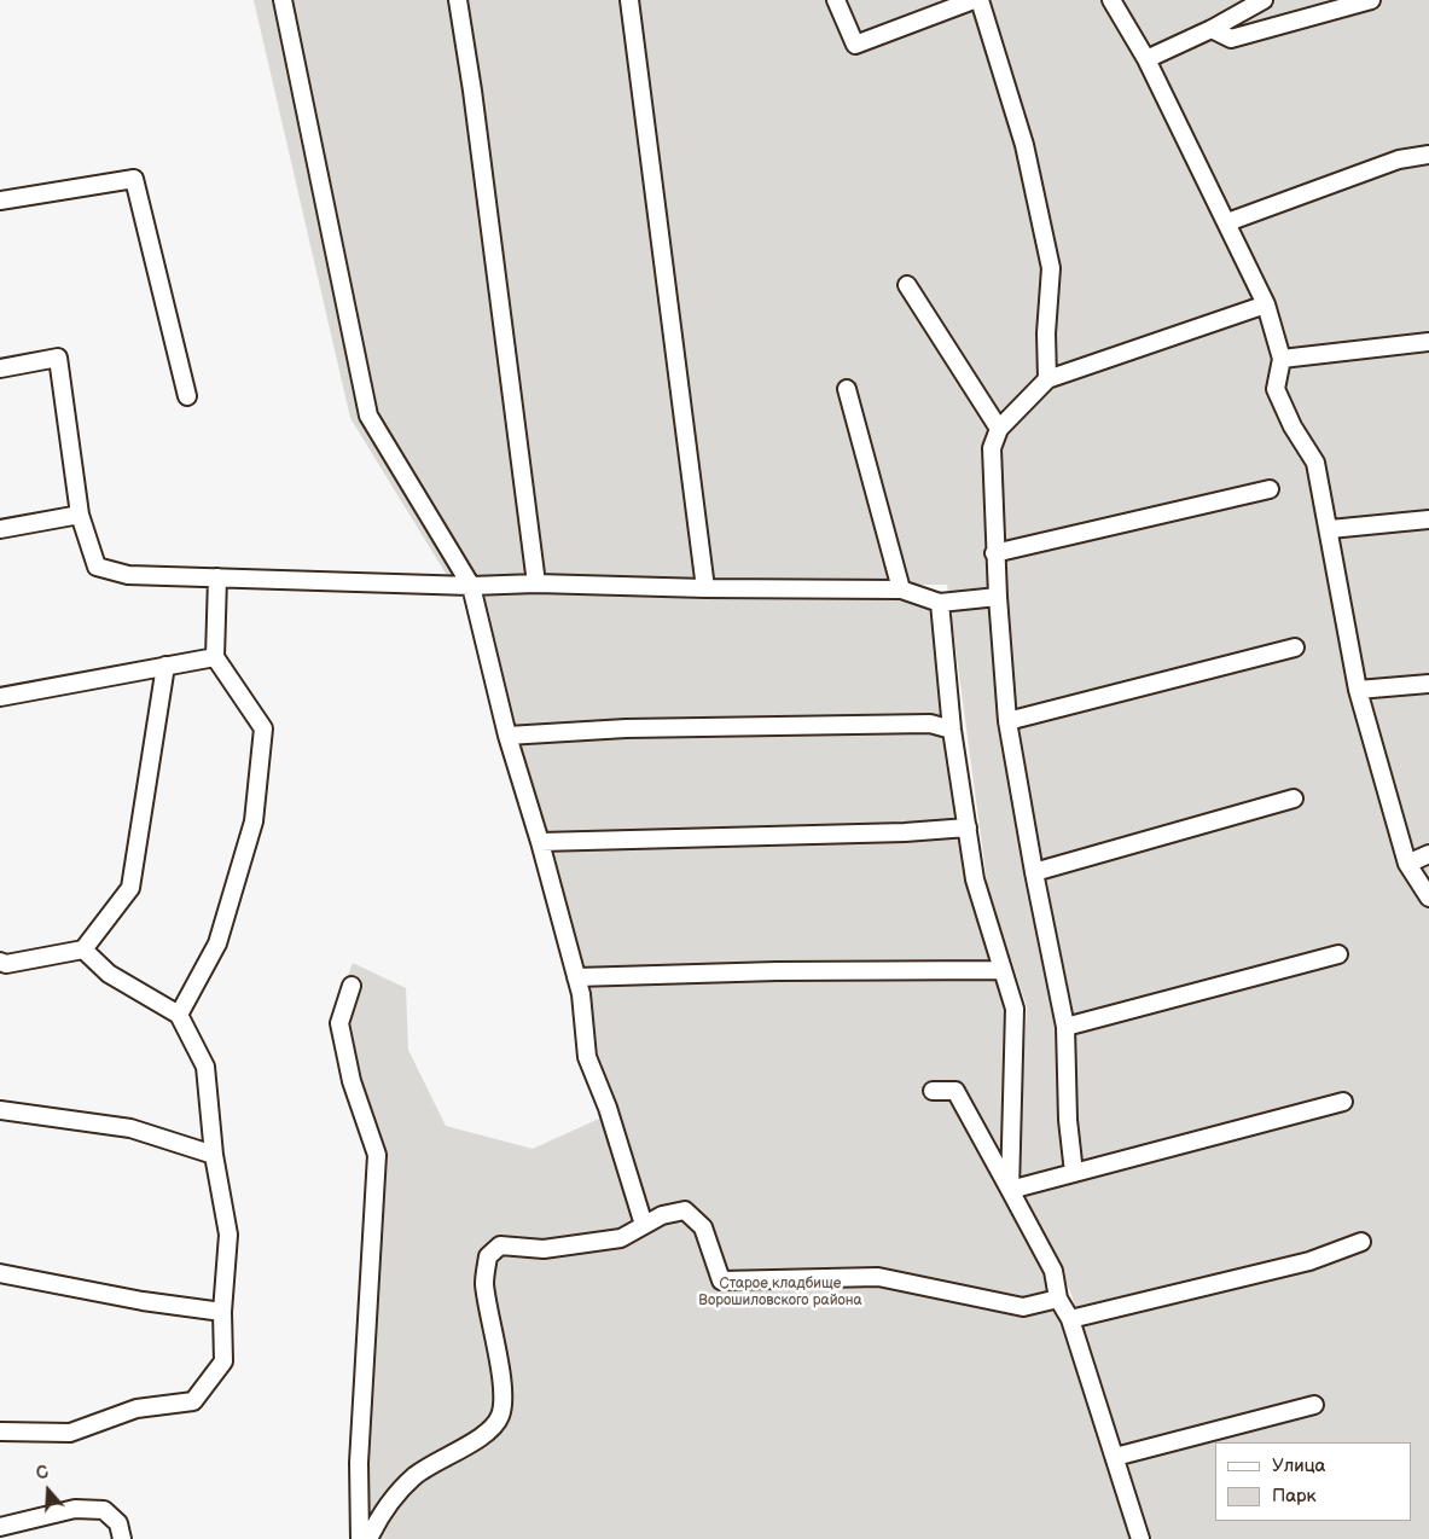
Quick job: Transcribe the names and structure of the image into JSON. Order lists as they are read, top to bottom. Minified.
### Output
{"parks":["Старое кладбище Ворошиловского района"],"legend":["Улица","Парк"],"north":"top"}
